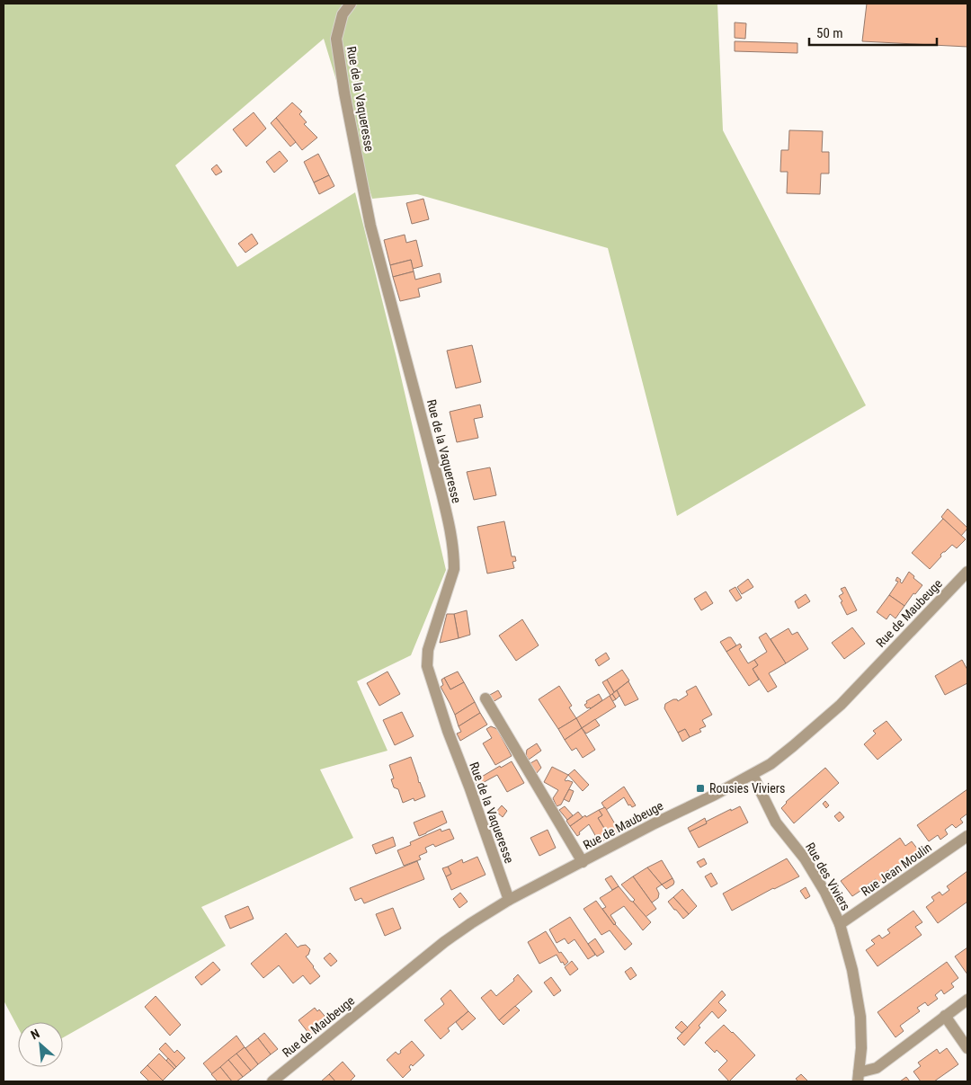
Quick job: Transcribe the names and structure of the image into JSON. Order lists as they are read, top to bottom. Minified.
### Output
{"streets":{"street":["Rue de la Vaqueresse","Rue de Maubeuge","Rue Jean Moulin","Rue des Viviers"]},"crossings":[["Rue de la Vaqueresse","Rue de Maubeuge"],["Rue de Maubeuge","Rue des Viviers"],["Rue Jean Moulin","Rue des Viviers"]],"places":{"transit":["Rousies Viviers"]},"scale_bar":"50 m","north":"top left"}
